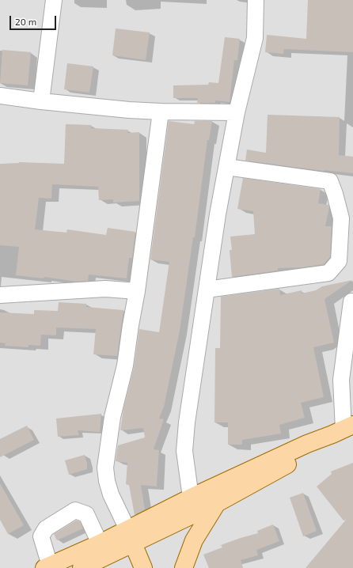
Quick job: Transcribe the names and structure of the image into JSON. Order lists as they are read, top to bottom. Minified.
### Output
{"scale_bar":"20 m"}
